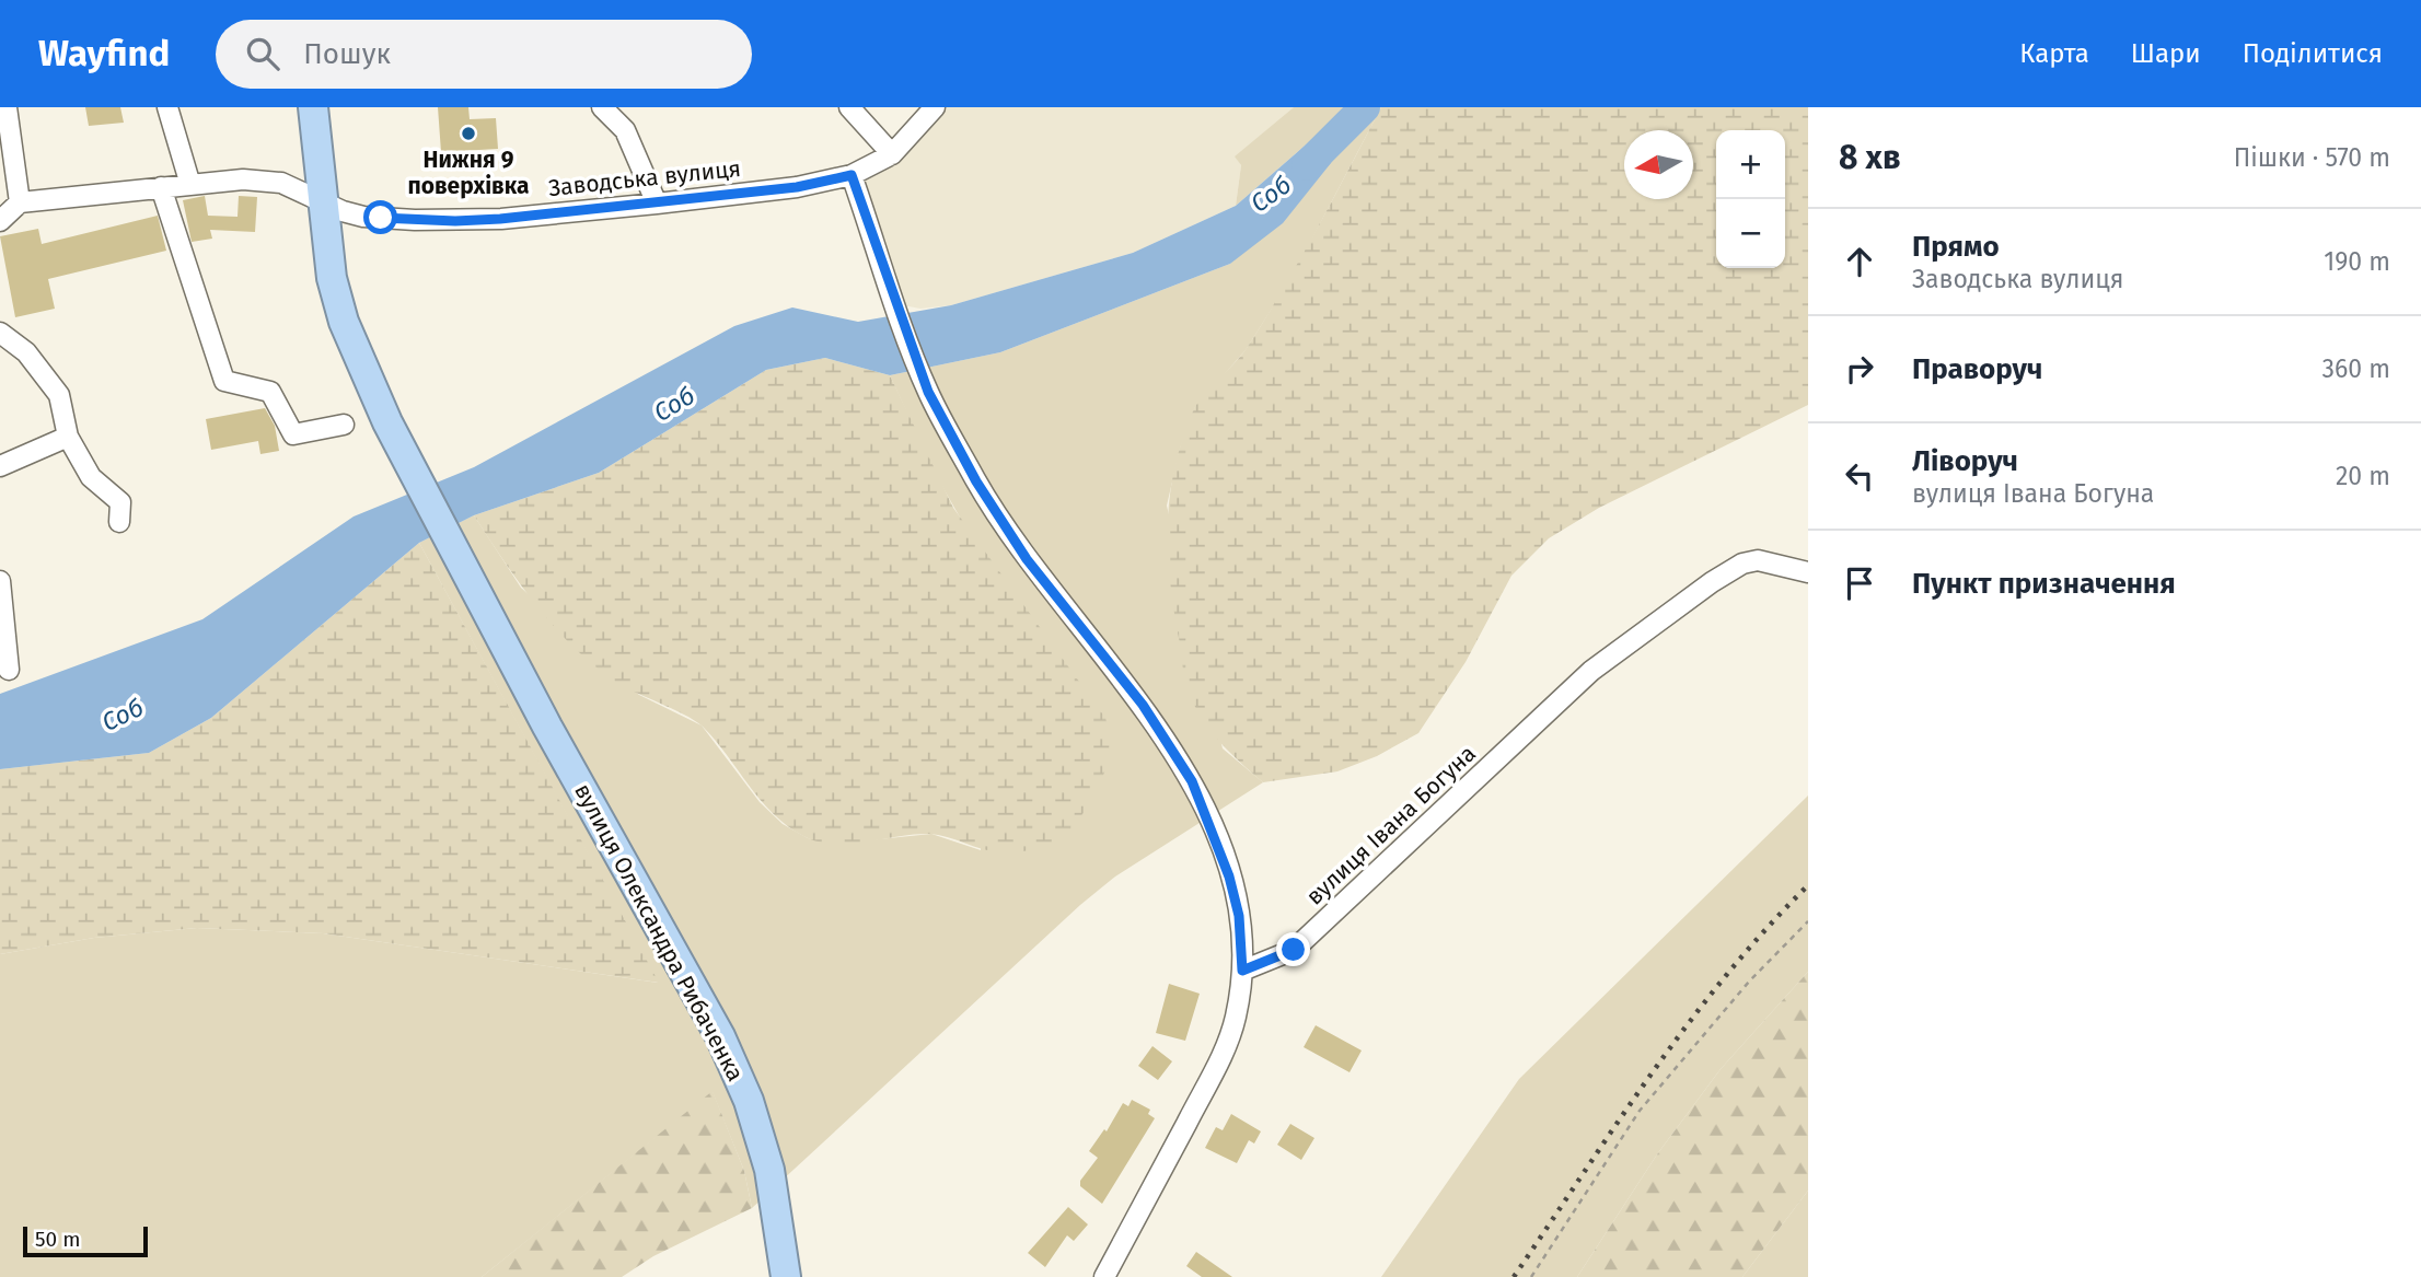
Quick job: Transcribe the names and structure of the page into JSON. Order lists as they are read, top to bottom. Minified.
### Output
{"streets":{"highway":["вулиця Олександра Рибаченка"],"street":["Заводська вулиця","вулиця Івана Богуна"]},"crossings":[["Заводська вулиця","вулиця Олександра Рибаченка"]],"water":["Соб"],"places":["Нижня 9 поверхівка"],"scale_bar":"50 m","north":"left","page":{"header":"Wayfind","search":"Пошук","nav":["Карта","Шари","Поділитися"],"heading":["8 хв","Пішки · 570 m"],"map_buttons":["+","−"],"list":[["Прямо","Заводська вулиця","190 m"],["Праворуч","360 m"],["Ліворуч","вулиця Івана Богуна","20 m"],"Пункт призначення"],"scale":"50 m"}}
